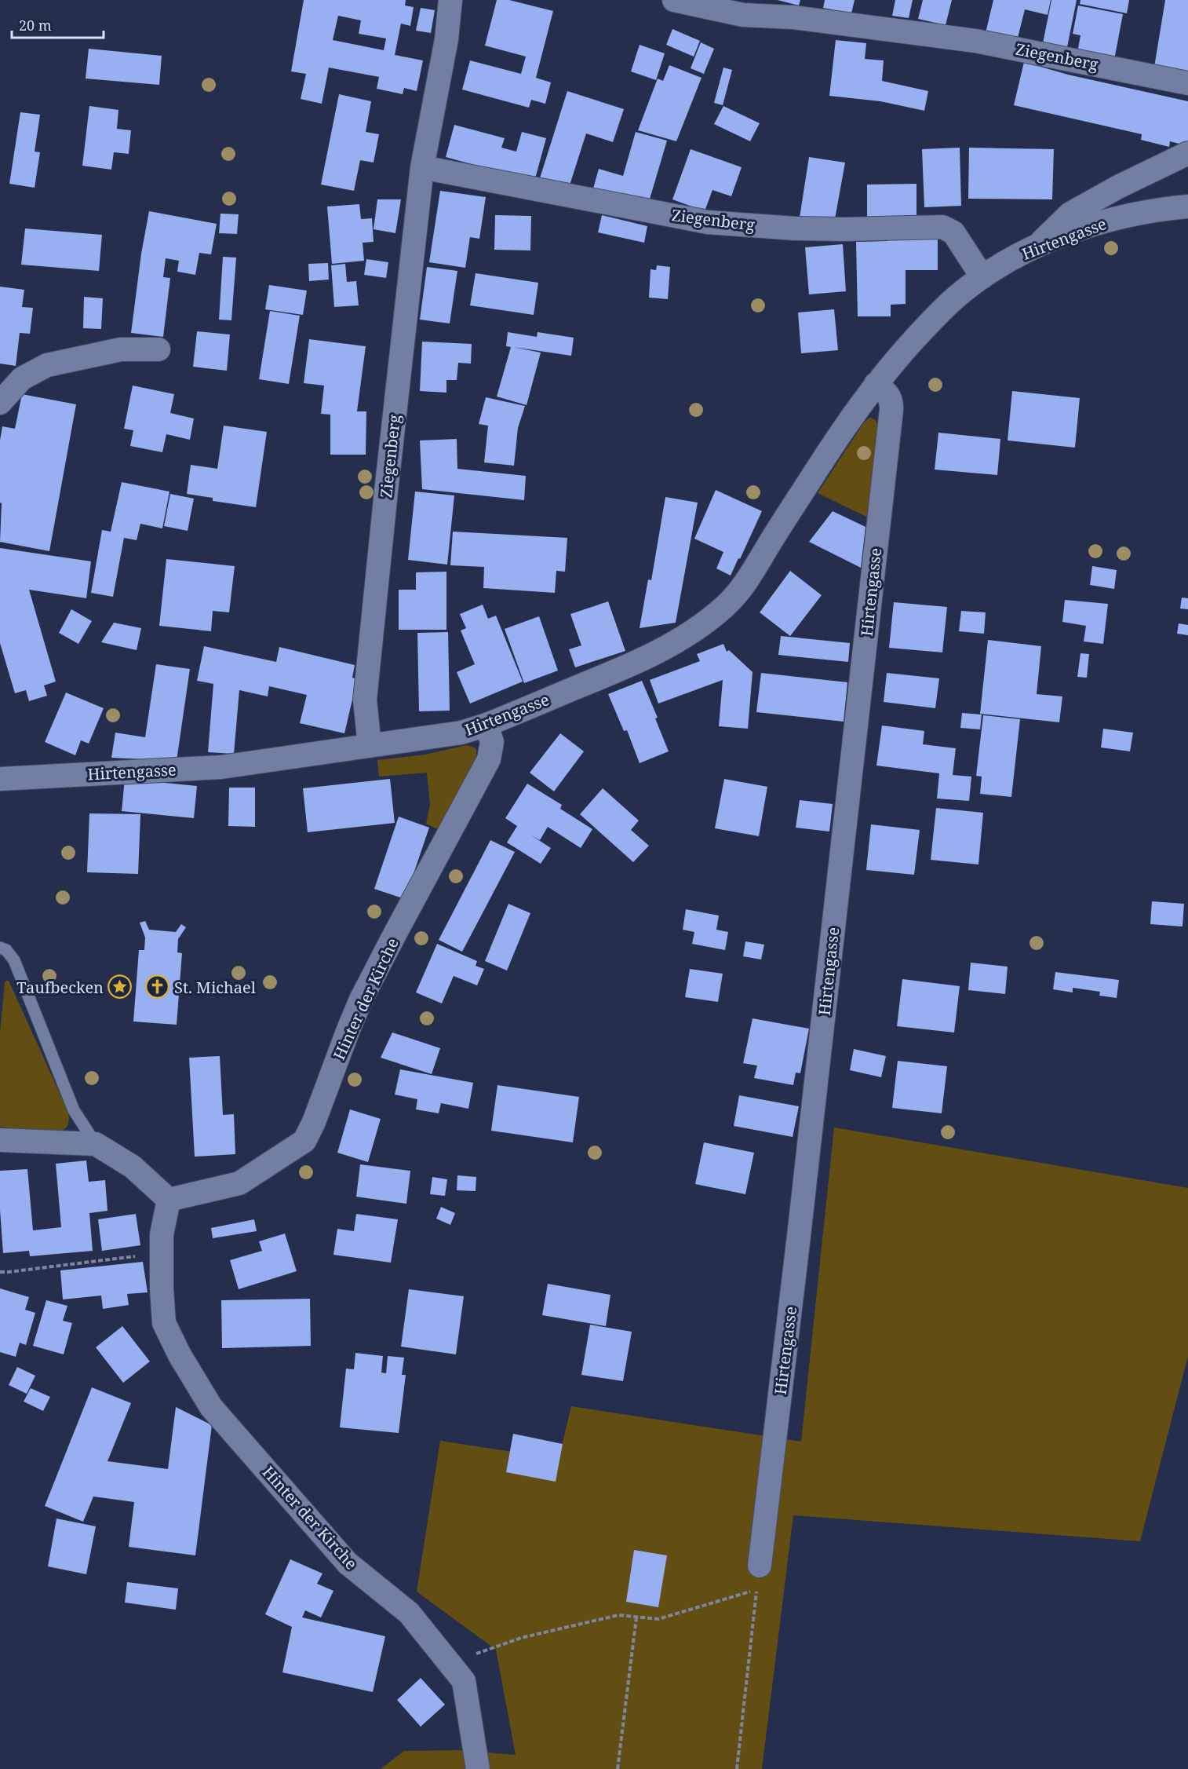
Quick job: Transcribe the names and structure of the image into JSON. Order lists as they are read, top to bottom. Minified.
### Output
{"streets":{"street":["Ziegenberg","Hirtengasse","Hinter der Kirche"]},"crossings":[["Ziegenberg","Hirtengasse"],["Hirtengasse","Hinter der Kirche"]],"places":{"place":["Taufbecken"],"church":["St. Michael"]},"scale_bar":"20 m"}
